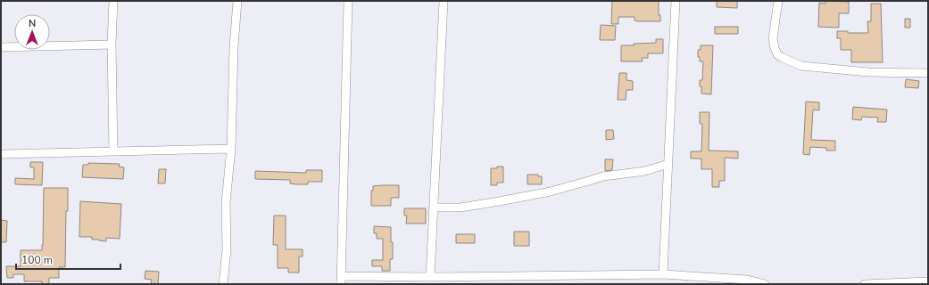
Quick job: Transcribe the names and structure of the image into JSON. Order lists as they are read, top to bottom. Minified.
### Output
{"scale_bar":"100 m","north":"top"}
